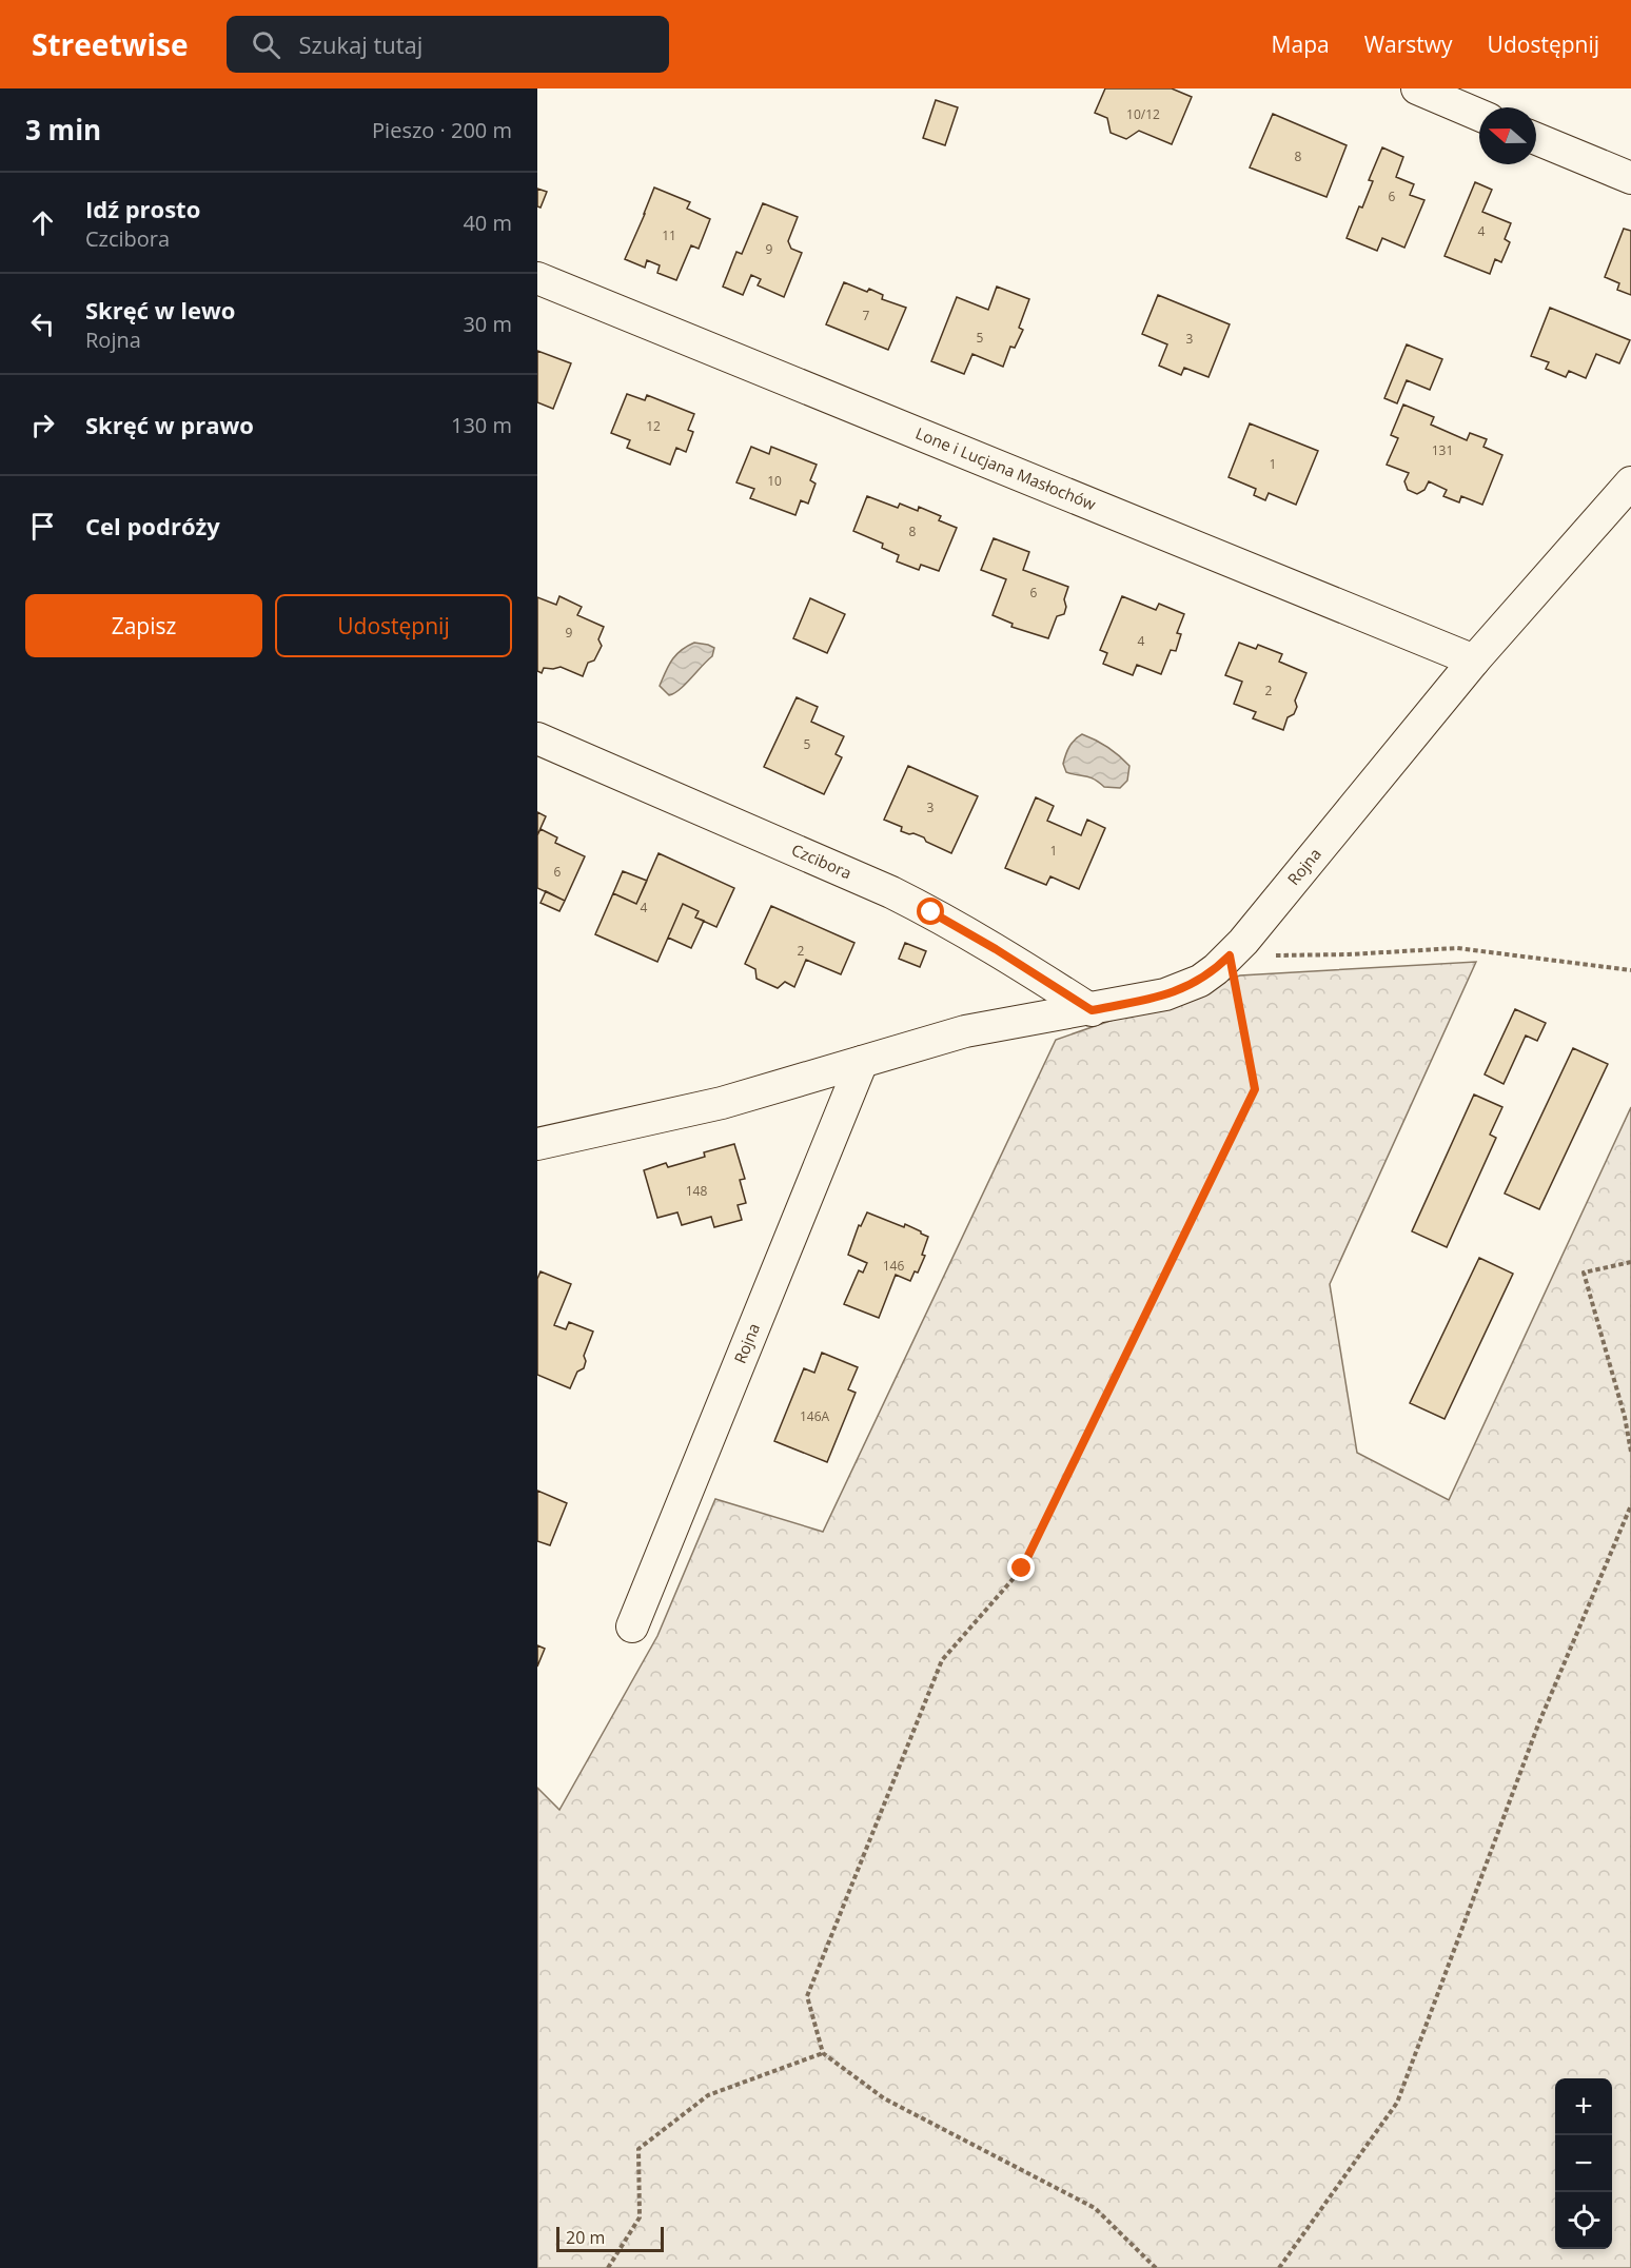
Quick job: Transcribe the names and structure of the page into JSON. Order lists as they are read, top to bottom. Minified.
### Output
{"streets":{"street":["Lone i Lucjana Masłochów","Czcibora","Rojna"]},"crossings":[["Lone i Lucjana Masłochów","Rojna"],["Czcibora","Rojna"]],"house_numbers":["10/12","8","6","4","11","9","7","5","3","12","131","1","10","8","6","9","4","2","5","3","1","6","4","2","148","146","146A"],"scale_bar":"20 m","north":"left","page":{"header":"Streetwise","search":"Szukaj tutaj","nav":["Mapa","Warstwy","Udostępnij"],"heading":["3 min","Pieszo · 200 m"],"list":[["Idź prosto","Czcibora","40 m"],["Skręć w lewo","Rojna","30 m"],["Skręć w prawo","130 m"],"Cel podróży"],"buttons":["Zapisz","Udostępnij"],"map_buttons":["+","−"],"scale":"20 m"}}
